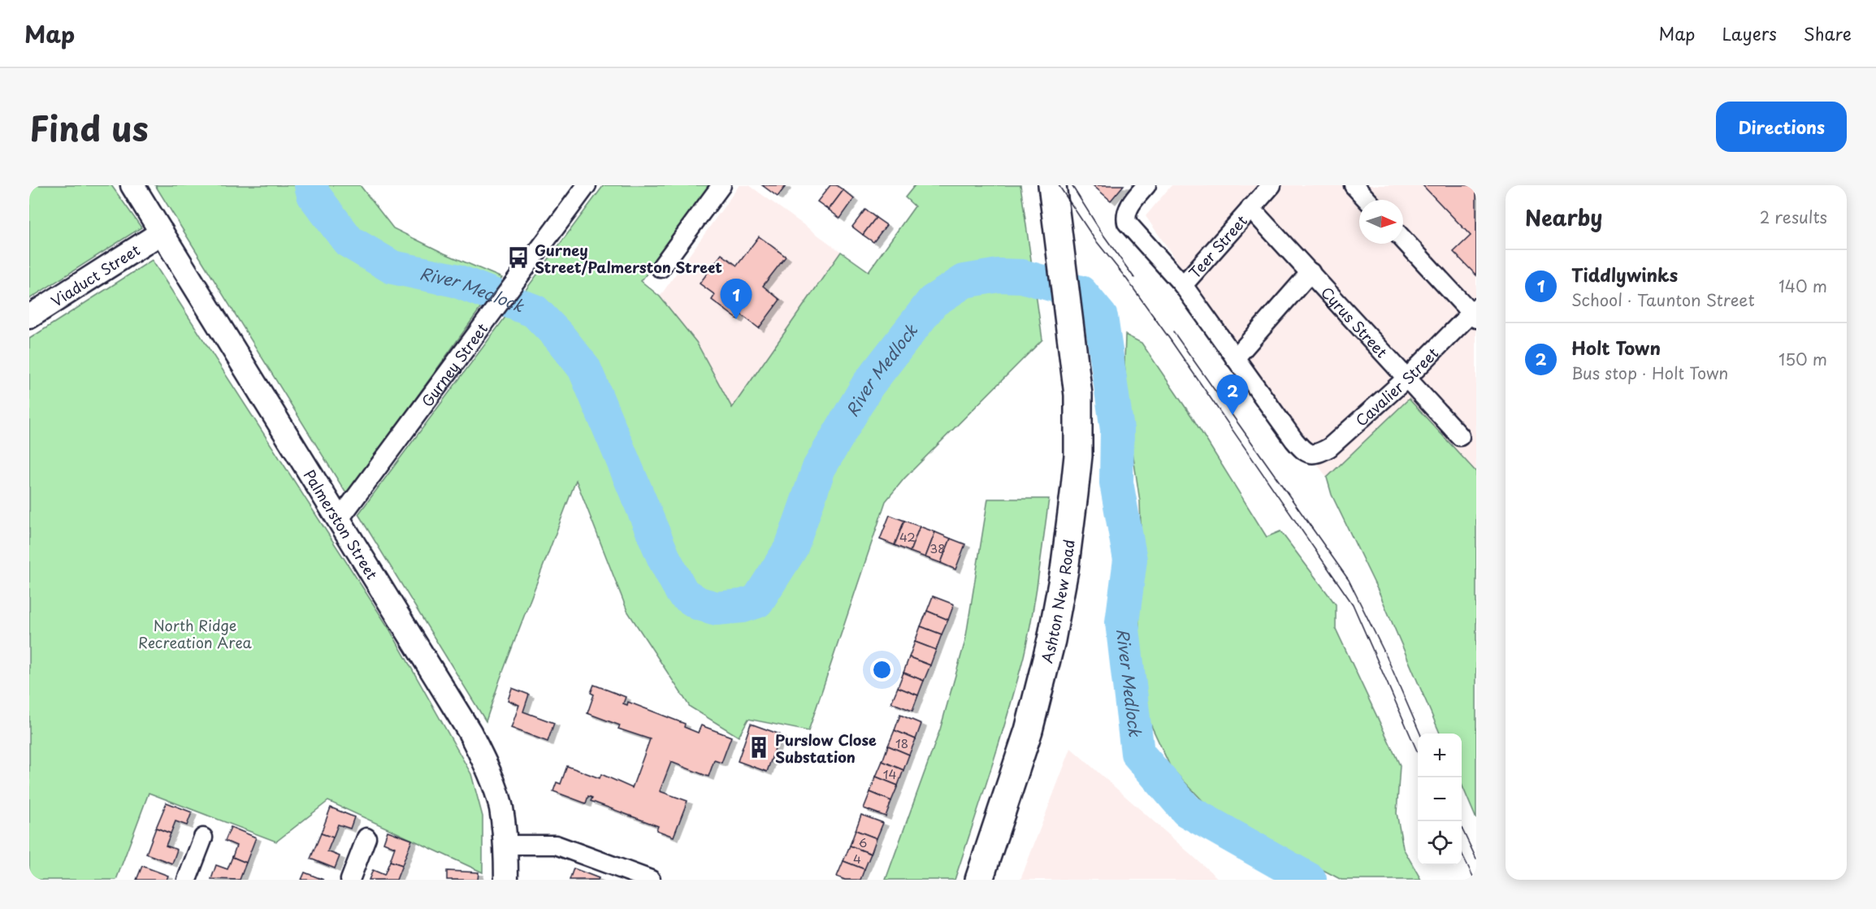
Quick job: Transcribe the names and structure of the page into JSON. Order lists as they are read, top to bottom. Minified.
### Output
{"streets":{"main road":["Ashton New Road"],"street":["Teer Street","Viaduct Street","Cyrus Street","Gurney Street","Cavalier Street","Palmerston Street"]},"crossings":[["Teer Street","Cyrus Street"],["Viaduct Street","Palmerston Street"],["Cyrus Street","Cavalier Street"],["Gurney Street","Palmerston Street"]],"water":["River Medlock"],"parks":["North Ridge Recreation Area"],"places":{"bus stop":["Gurney Street/Palmerston Street"],"building":["Purslow Close Substation"]},"house_numbers":["42","38","18","14","6","4"],"north":"right","page":{"header":"Map","nav":["Map","Layers","Share"],"title":"Find us","buttons":"Directions","heading":["Nearby","2 results"],"list":[{"mark":"1","name":"Tiddlywinks","note":"School · Taunton Street","value":"140 m"},{"mark":"2","name":"Holt Town","note":"Bus stop · Holt Town","value":"150 m"}],"pins":["1","2"],"map_buttons":["+","−"]}}
